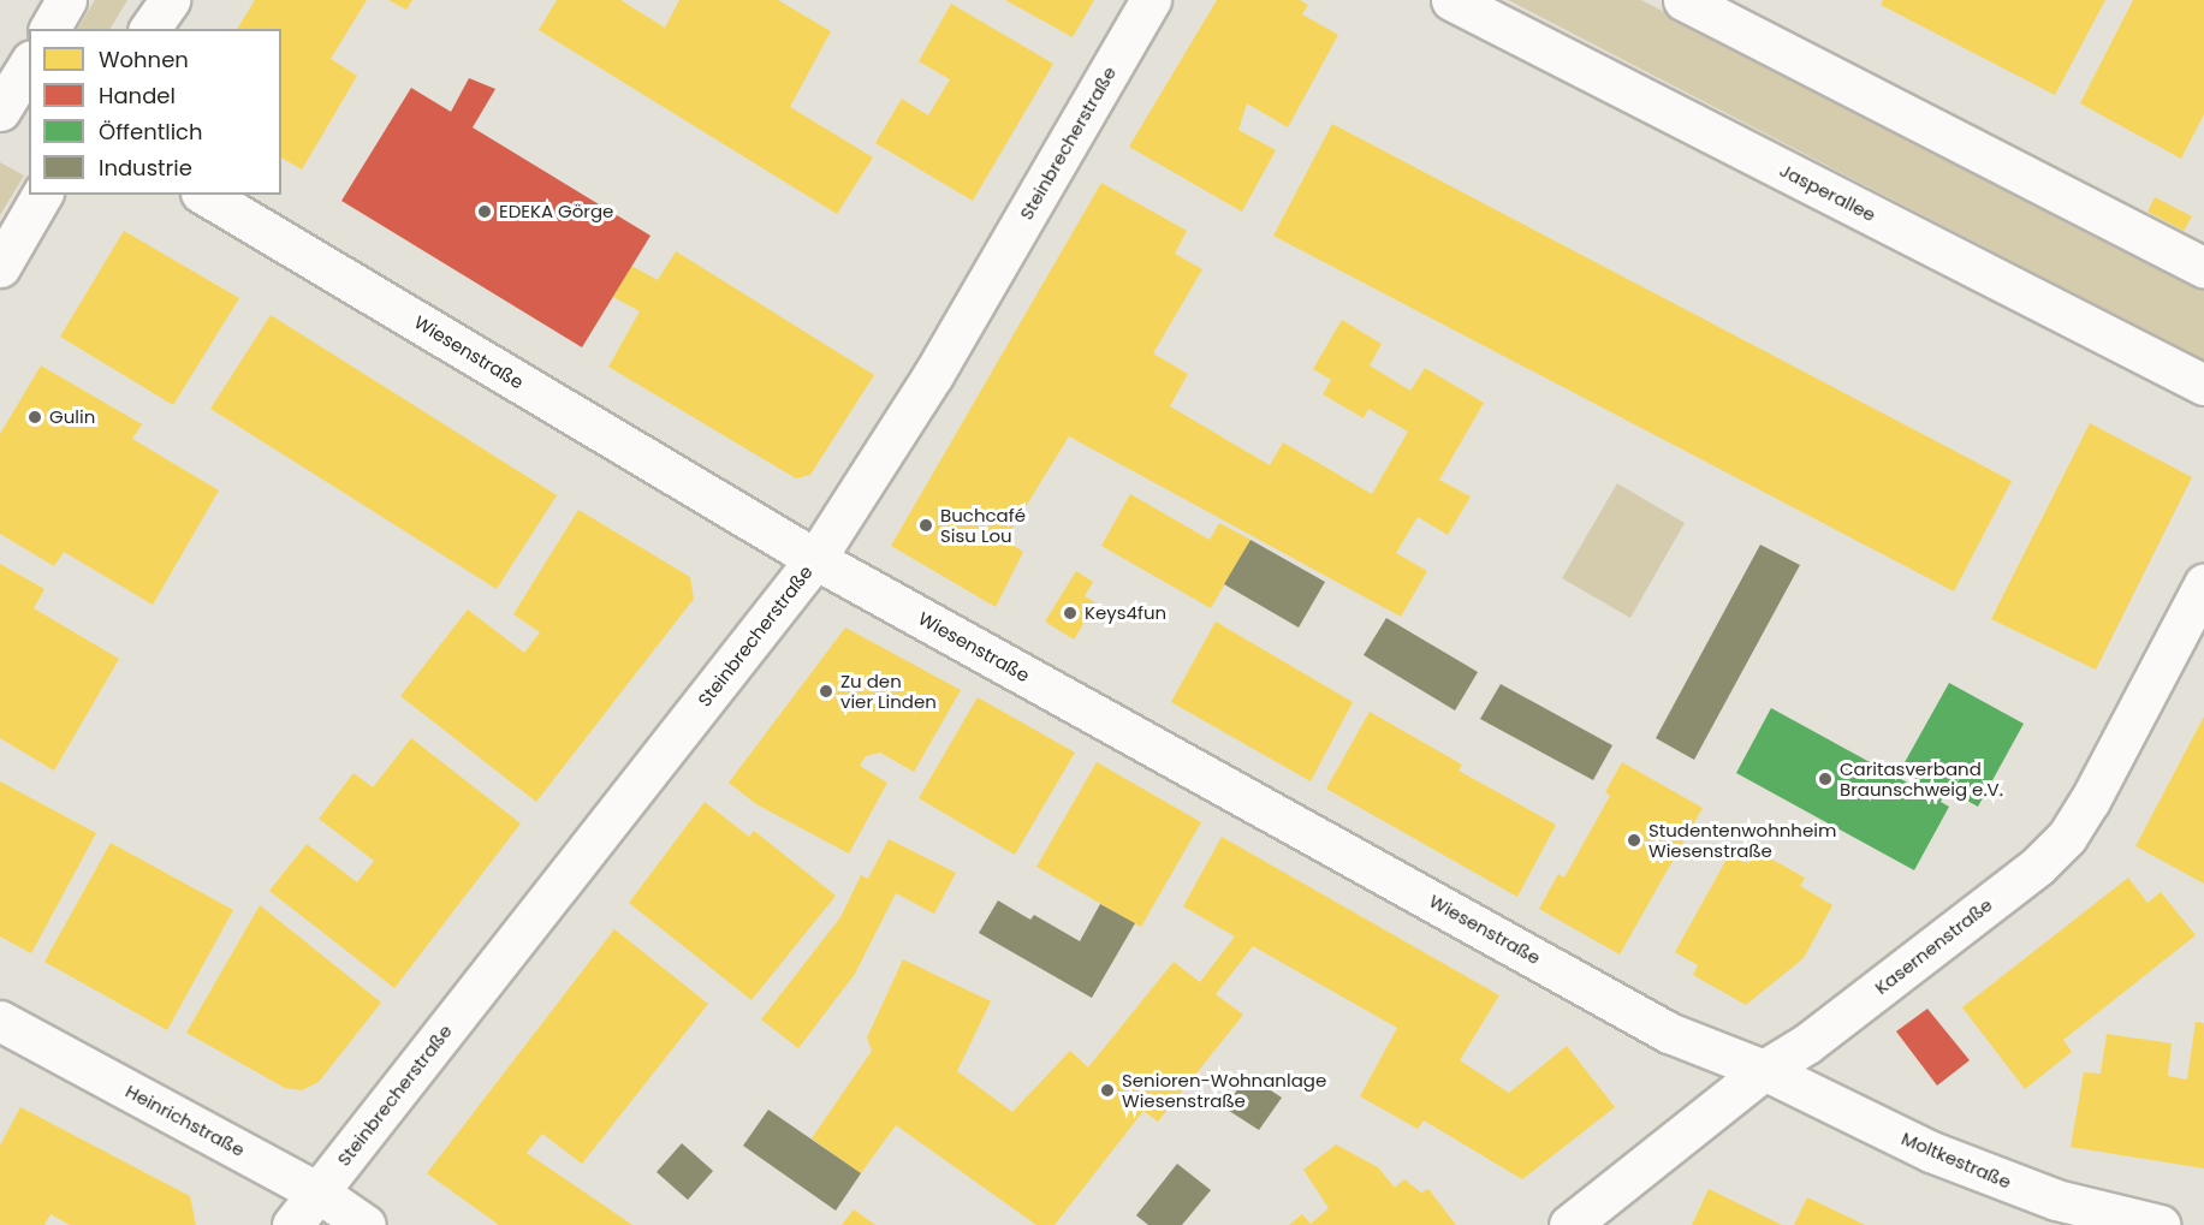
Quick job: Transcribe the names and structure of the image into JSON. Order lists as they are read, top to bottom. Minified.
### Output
{"streets":{"street":["Steinbrecherstraße","Jasperallee","Wiesenstraße","Kasernenstraße","Heinrichstraße","Moltkestraße"]},"crossings":[["Steinbrecherstraße","Wiesenstraße"],["Steinbrecherstraße","Heinrichstraße"],["Wiesenstraße","Kasernenstraße"],["Wiesenstraße","Moltkestraße"],["Kasernenstraße","Moltkestraße"]],"places":["EDEKA Görge","Gulin","Buchcafé Sisu Lou","Keys4fun","Zu den vier Linden","Caritasverband Braunschweig e.V.","Studentenwohnheim Wiesenstraße","Senioren-Wohnanlage Wiesenstraße"],"legend":["Wohnen","Handel","Öffentlich","Industrie"]}
